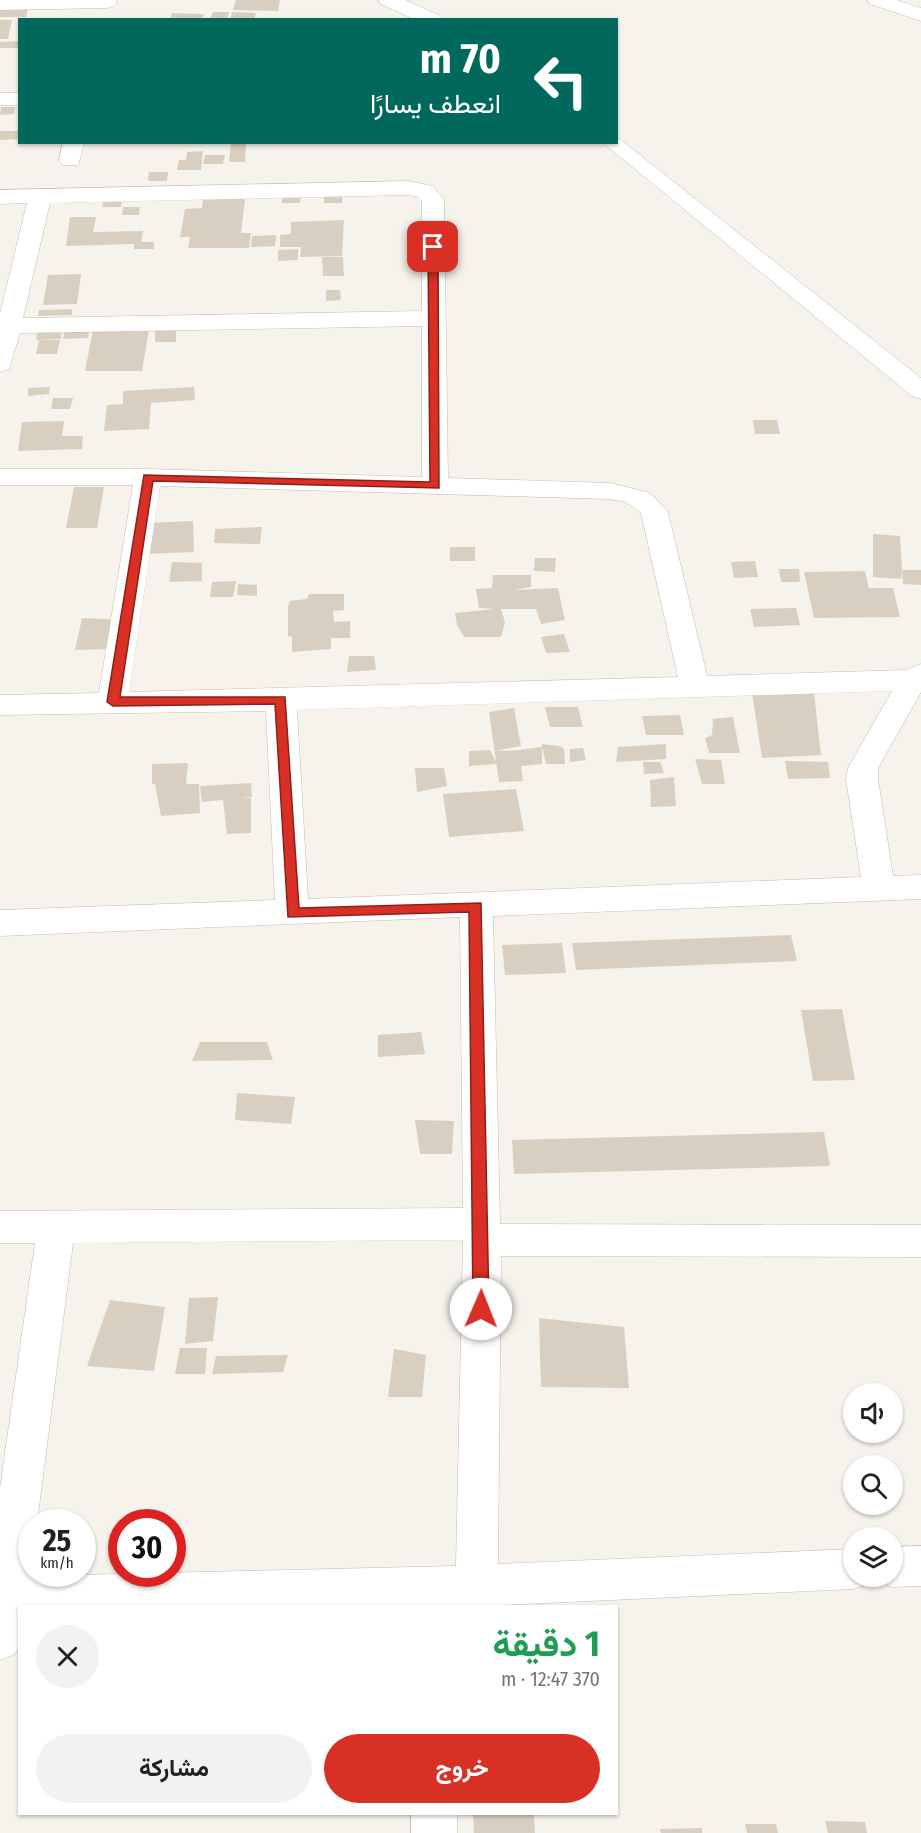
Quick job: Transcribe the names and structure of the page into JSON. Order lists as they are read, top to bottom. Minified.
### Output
{"page":{"turn":["70 m","انعطف يسارًا"],"speed":"25 km/h","limit":"30","heading":["1 دقيقة","370 m · 12:47"],"buttons":["خروج","مشاركة"]}}
